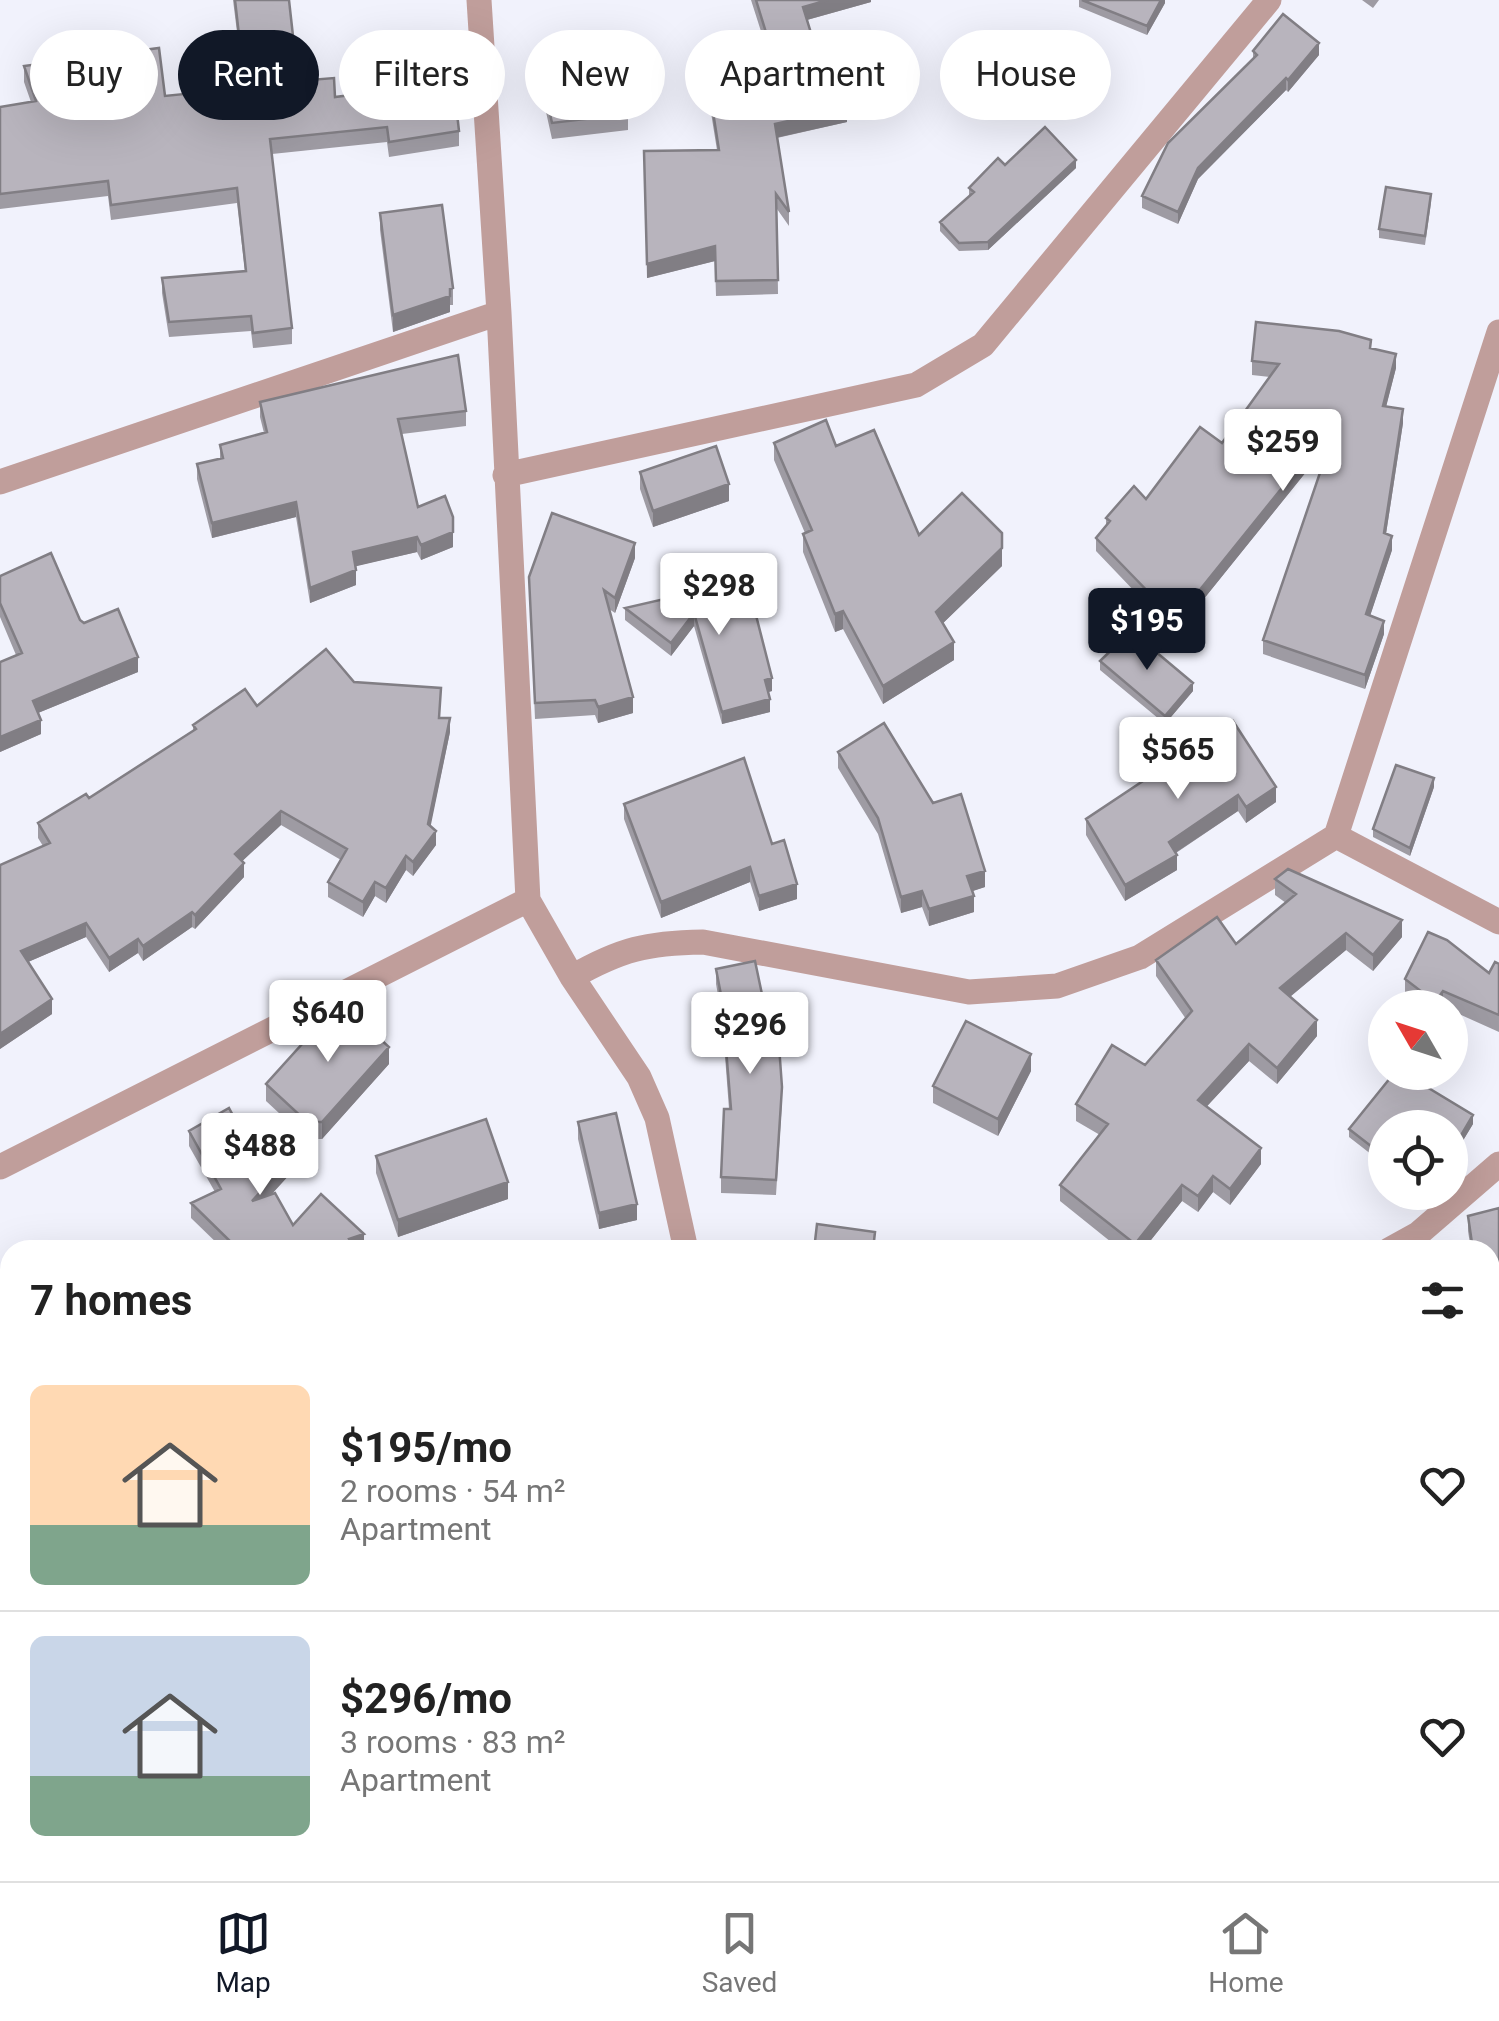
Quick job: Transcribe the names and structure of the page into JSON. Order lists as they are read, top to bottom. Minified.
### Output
{"north":"top left","page":{"chip":["Buy","Rent","Filters","New","Apartment","House"],"price":["$259","$298","$195","$565","$640","$296","$488"],"heading":"7 homes","list":[{"name":"$195/mo","note":"2 rooms · 54 m² · Apartment"},{"name":"$296/mo","note":"3 rooms · 83 m² · Apartment"}],"tabs":["Map","Saved","Home"]}}
